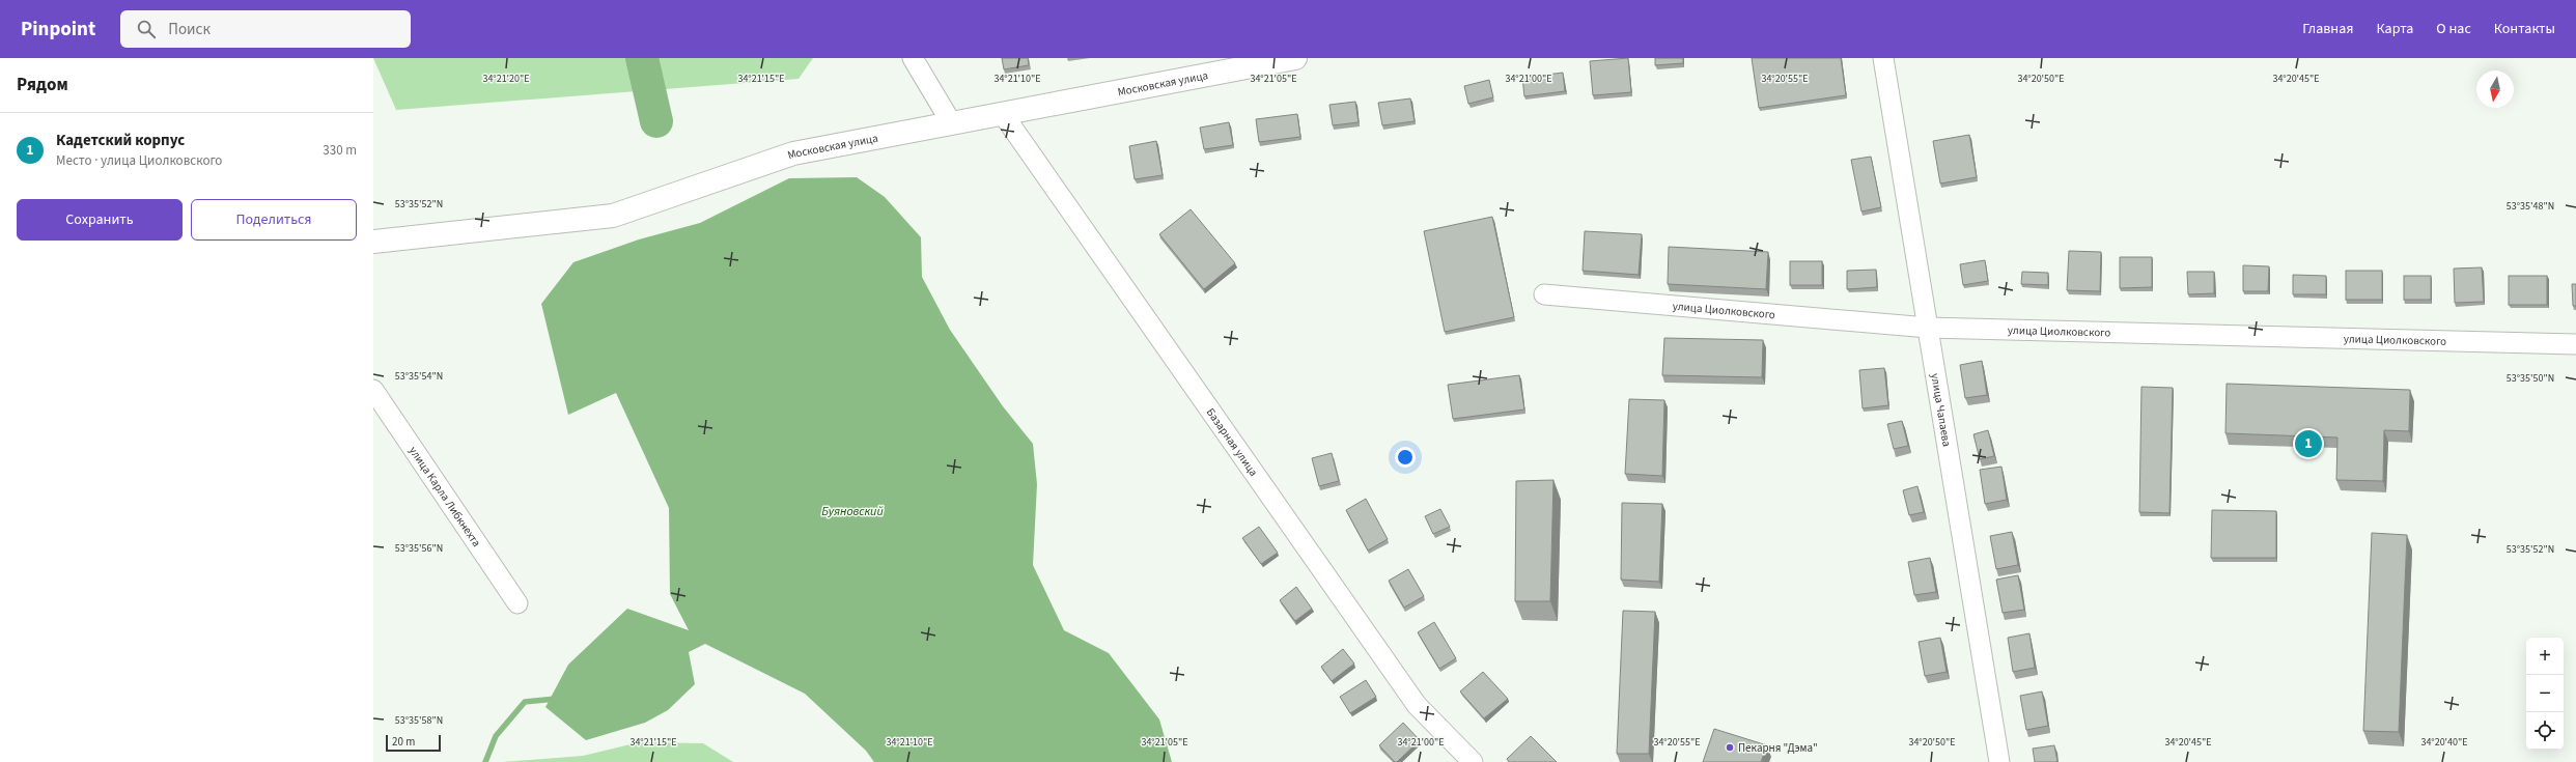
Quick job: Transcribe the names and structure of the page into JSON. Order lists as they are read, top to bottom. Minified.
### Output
{"streets":{"street":["Московская улица","улица Циолковского","улица Чапаева","Базарная улица","улица Карла Либкнехта"]},"crossings":[["Московская улица","Базарная улица"],["улица Циолковского","улица Чапаева"]],"water":["Буяновский"],"places":["Пекарня \"Дэма\""],"scale_bar":"20 m","north":"bottom","page":{"header":"Pinpoint","search":"Поиск","nav":["Главная","Карта","О нас","Контакты"],"heading":"Рядом","list":[{"mark":"1","name":"Кадетский корпус","note":"Место · улица Циолковского","value":"330 m"}],"buttons":["Сохранить","Поделиться"],"pins":"1","map_buttons":["+","−"],"scale":"20 m"},"coordinates":["34°21'20\"E","34°21'15\"E","34°21'10\"E","34°21'05\"E","34°21'00\"E","34°20'55\"E","34°20'50\"E","34°20'45\"E","53°35'52\"N","53°35'48\"N","53°35'54\"N","53°35'50\"N","53°35'56\"N","53°35'58\"N","34°20'40\"E"]}
